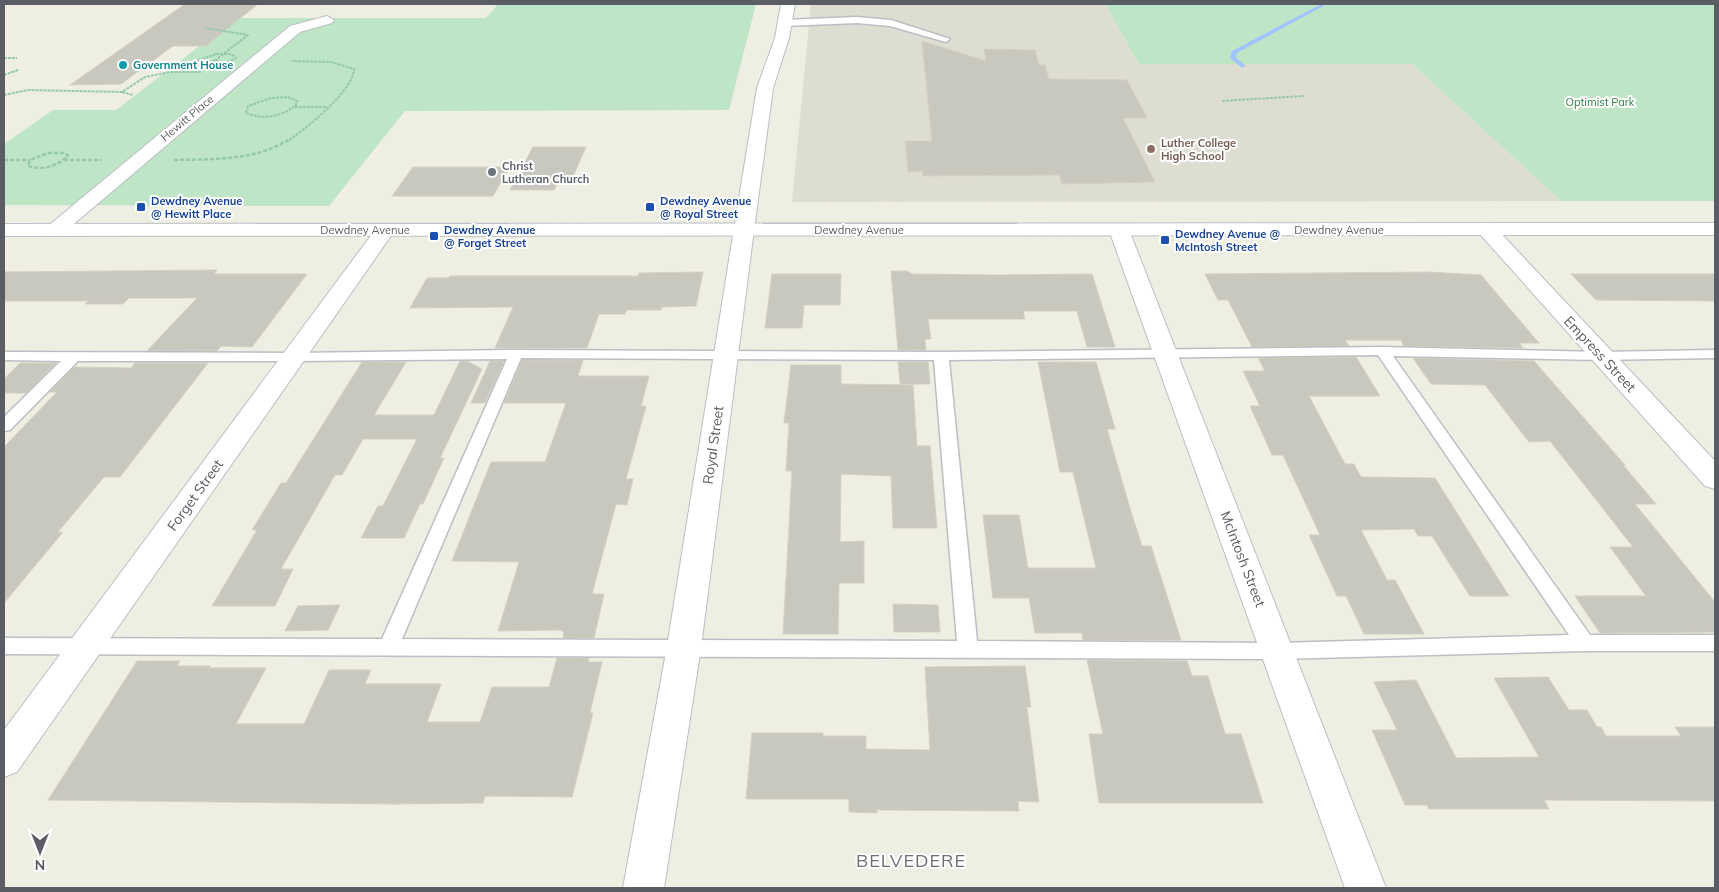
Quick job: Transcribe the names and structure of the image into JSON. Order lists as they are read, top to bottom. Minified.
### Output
{"streets":{"street":["Hewitt Place","Dewdney Avenue","Empress Street","Royal Street","Forget Street","McIntosh Street"]},"crossings":[["Hewitt Place","Dewdney Avenue"],["Dewdney Avenue","Empress Street"],["Dewdney Avenue","Royal Street"],["Dewdney Avenue","Forget Street"],["Dewdney Avenue","McIntosh Street"]],"districts":["BELVEDERE"],"parks":["Optimist Park"],"places":{"other":["Government House","Luther College High School","Christ Lutheran Church"],"transit":["Dewdney Avenue @ Hewitt Place","Dewdney Avenue @ Royal Street","Dewdney Avenue @ Forget Street","Dewdney Avenue @ McIntosh Street"]},"north":"bottom"}
